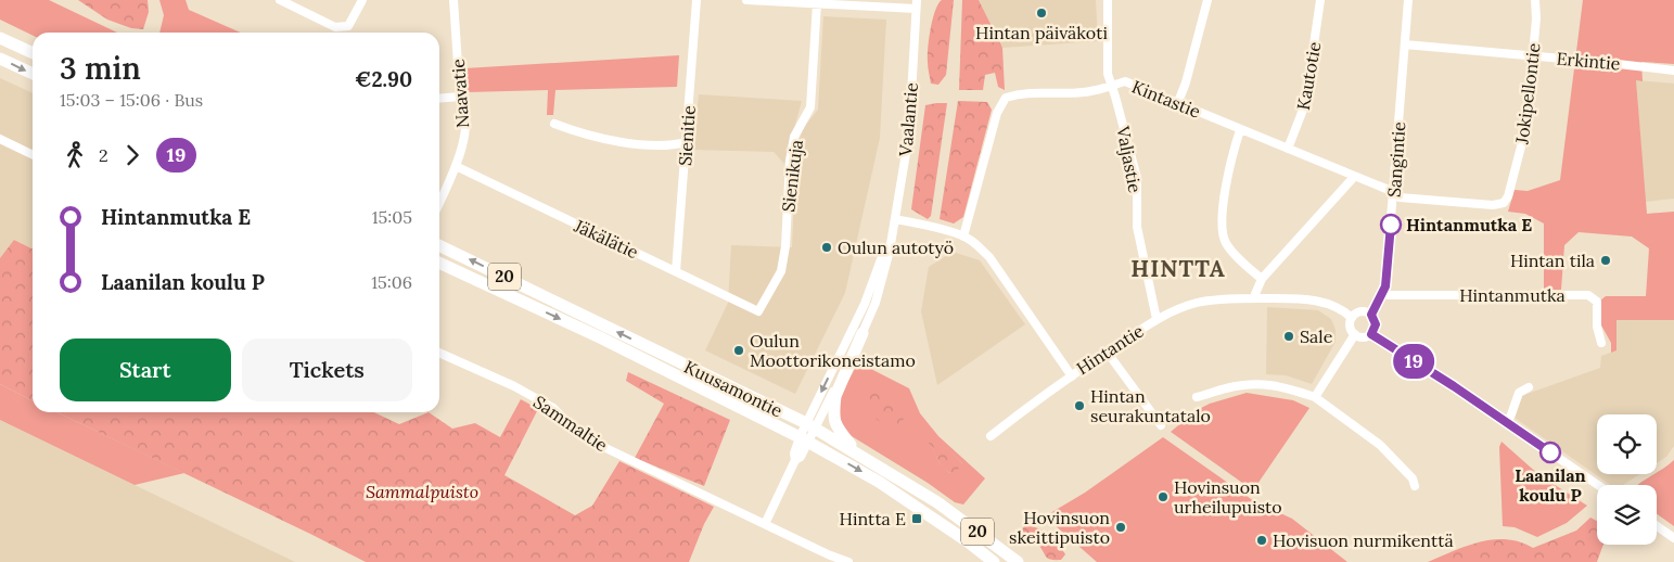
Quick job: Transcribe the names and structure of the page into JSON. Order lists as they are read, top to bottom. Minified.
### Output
{"streets":{"highway":["20","Kuusamontie"],"street":["Erkintie","Kautotie","Naavatie","Jokipellontie","Kintastie","Vaalantie","Sienitie","Valjastie","Sangintie","Sienikuja","Jäkälätie","Hintanmutka","Hintantie","Sammaltie"]},"crossings":[["Erkintie","Jokipellontie"],["Erkintie","Sangintie"],["Kautotie","Kintastie"],["Naavatie","Jäkälätie"],["Jokipellontie","Kintastie"],["Jokipellontie","Sangintie"],["Kintastie","Valjastie"],["Kintastie","Sangintie"],["Kintastie","Hintantie"],["Vaalantie","Hintantie"],["Vaalantie","Kuusamontie"],["Sienitie","Jäkälätie"],["Valjastie","Hintantie"],["Sangintie","Hintanmutka"],["Sangintie","Hintantie"],["Sienikuja","Jäkälätie"]],"districts":["HINTTA"],"parks":["Sammalpuisto"],"places":{"other":["Hintan päiväkoti","Hintanmutka E","Oulun autotyö","Hintan tila","Sale","Oulun Moottorikoneistamo","Hintan seurakuntatalo","Laanilan koulu P","Hovinsuon urheilupuisto","Hovinsuon skeittipuisto","Hovisuon nurmikenttä"],"transit":["Hintta E"]},"lines":["bus line 19"],"page":{"on_map":"19","heading":["3 min","15:03 – 15:06 · Bus","€2.90"],"legs":["2","19"],"list":[{"name":"Hintanmutka E","value":"15:05"},{"name":"Laanilan koulu P","value":"15:06"}],"buttons":["Start","Tickets"]}}
